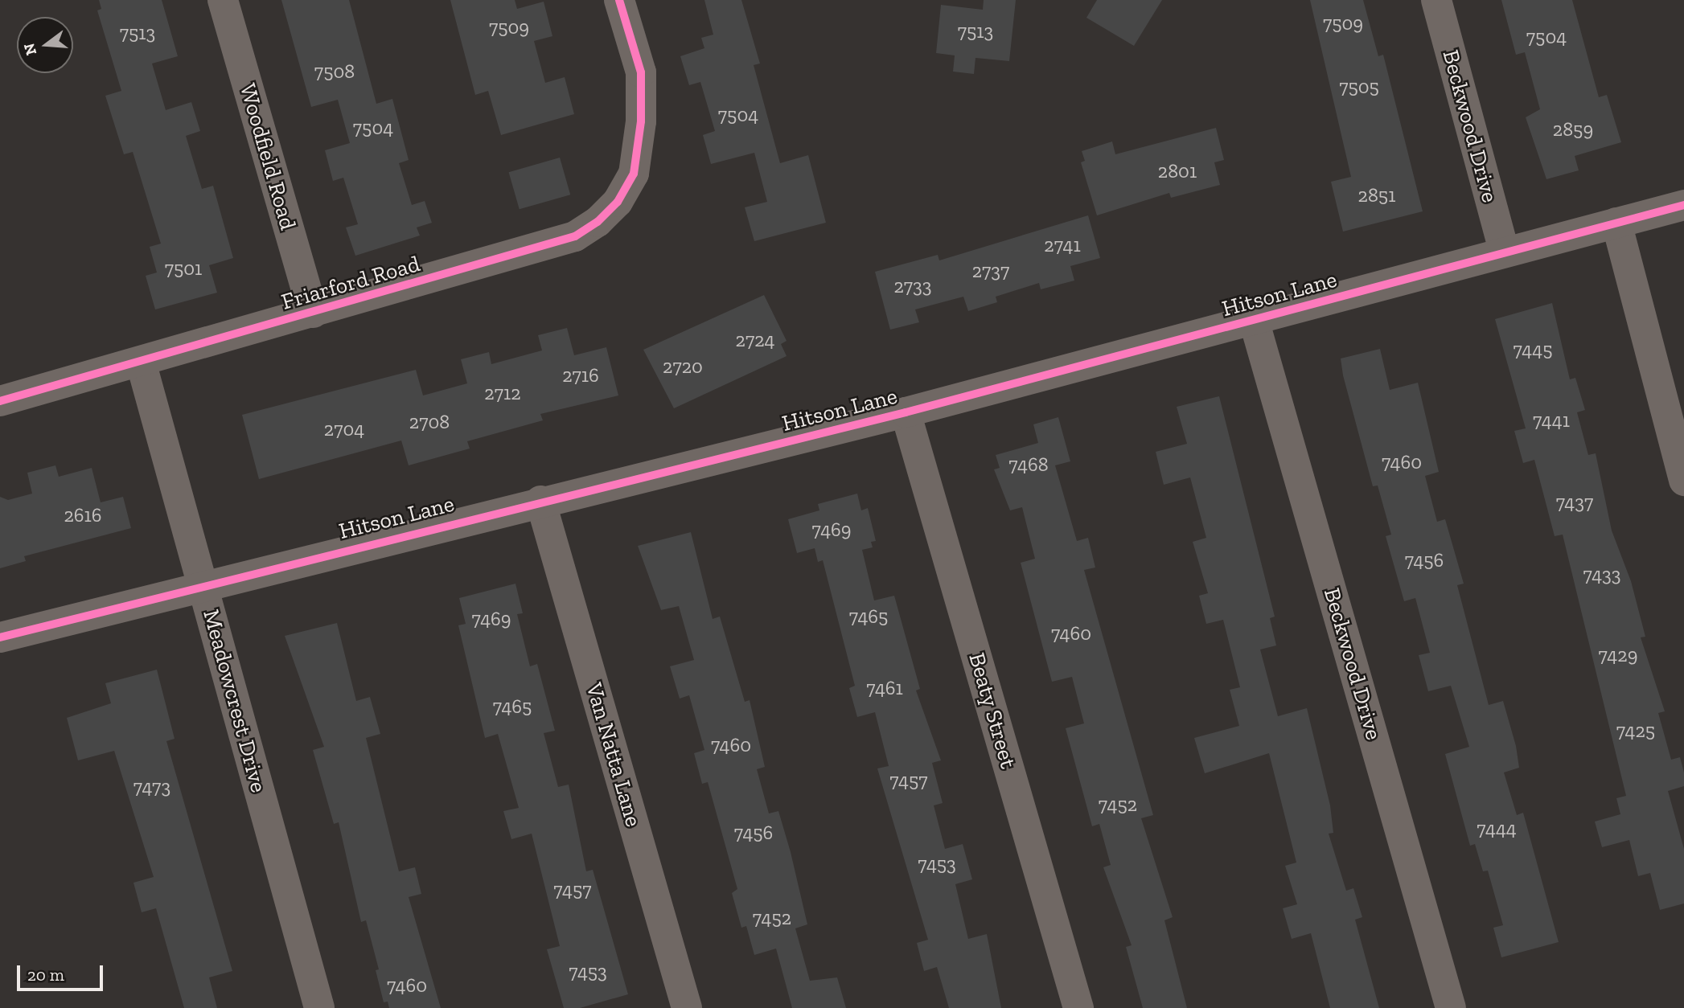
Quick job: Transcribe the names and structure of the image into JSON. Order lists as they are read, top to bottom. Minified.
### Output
{"streets":{"street":["Beckwood Drive","Woodfield Road","Friarford Road","Hitson Lane","Meadowcrest Drive","Beaty Street","Van Natta Lane"]},"crossings":[["Beckwood Drive","Hitson Lane"],["Woodfield Road","Friarford Road"],["Friarford Road","Meadowcrest Drive"],["Hitson Lane","Meadowcrest Drive"],["Hitson Lane","Beaty Street"],["Hitson Lane","Van Natta Lane"]],"house_numbers":["7509","7509","7513","7513","7504","7508","7505","7504","7504","2859","2801","2851","2741","7501","2737","2733","2724","7445","2720","2716","2712","7441","2708","2704","7460","7468","7437","2616","7469","7456","7433","7465","7469","7460","7429","7461","7465","7425","7460","7457","7473","7452","7444","7456","7453","7457","7452","7453","7460"],"scale_bar":"20 m","north":"left"}
